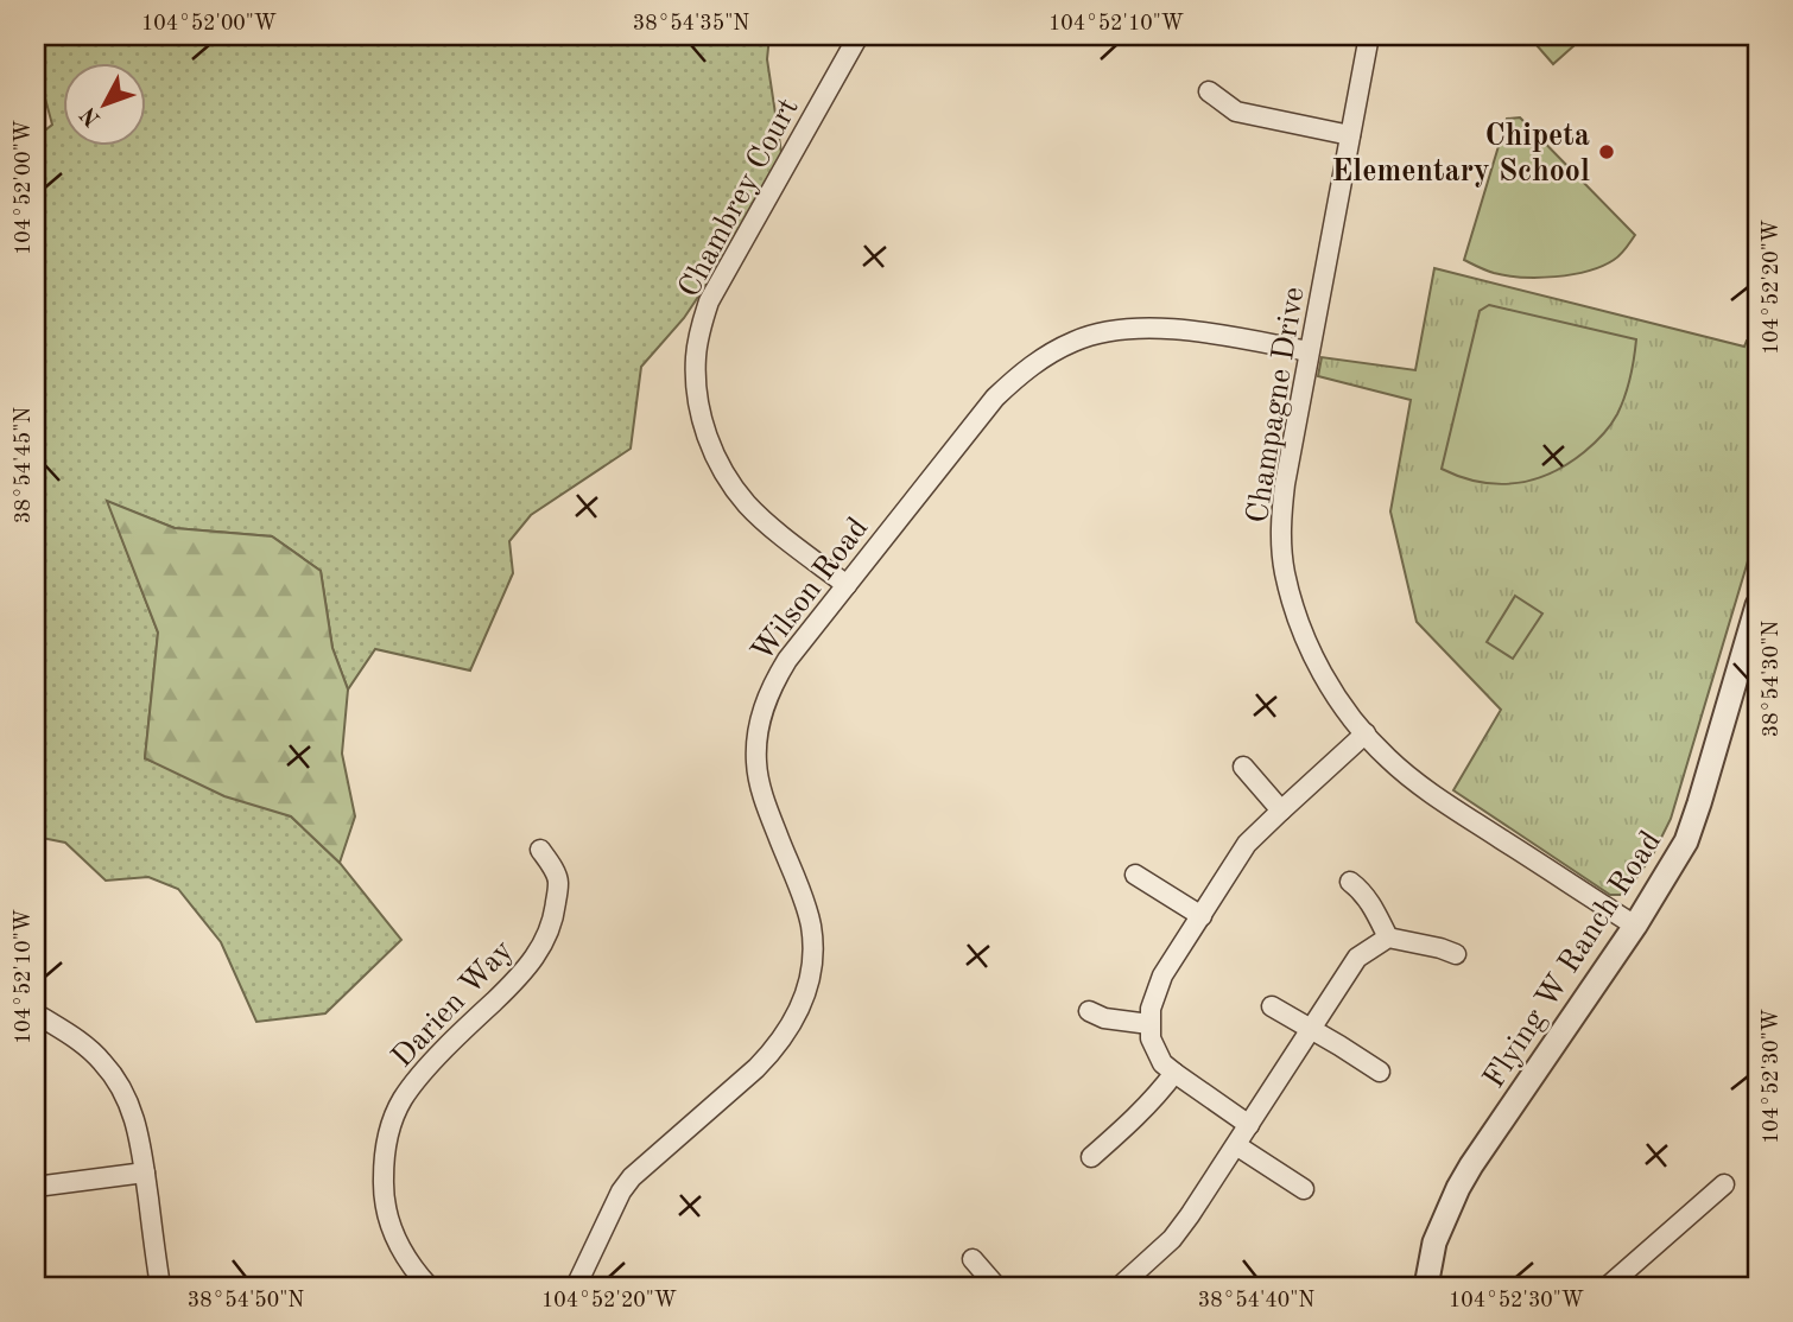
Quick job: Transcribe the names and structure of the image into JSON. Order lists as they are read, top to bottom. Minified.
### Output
{"streets":{"street":["Chambrey Court","Champagne Drive","Wilson Road","Flying W Ranch Road","Darien Way"]},"crossings":[["Chambrey Court","Wilson Road"],["Champagne Drive","Wilson Road"],["Champagne Drive","Flying W Ranch Road"]],"places":["Chipeta Elementary School"],"north":"bottom left","coordinates":["104°52'00\"W","38°54'35\"N","104°52'10\"W","104°52'20\"W","38°54'45\"N","38°54'30\"N","104°52'30\"W","38°54'50\"N","38°54'40\"N"]}
